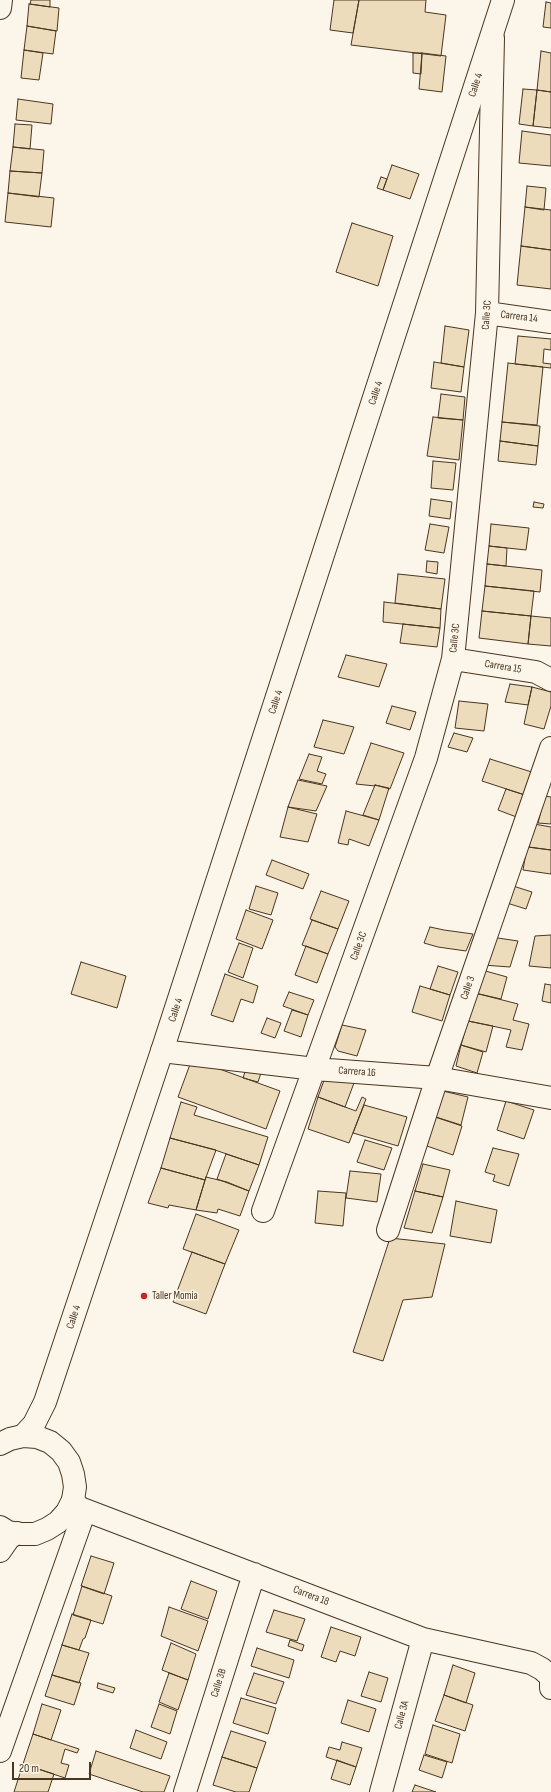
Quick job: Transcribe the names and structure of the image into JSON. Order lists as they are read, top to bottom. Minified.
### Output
{"streets":{"street":["Calle 4","Calle 3C","Carrera 14","Carrera 15","Calle 3","Carrera 16","Carrera 18","Calle 3B","Calle 3A"]},"crossings":[["Calle 4","Calle 3C"],["Calle 4","Carrera 16"],["Calle 3C","Carrera 14"],["Calle 3C","Carrera 15"],["Calle 3C","Carrera 16"],["Calle 3","Carrera 16"],["Carrera 18","Calle 3B"],["Carrera 18","Calle 3A"]],"places":["Taller Momia"],"scale_bar":"20 m"}
